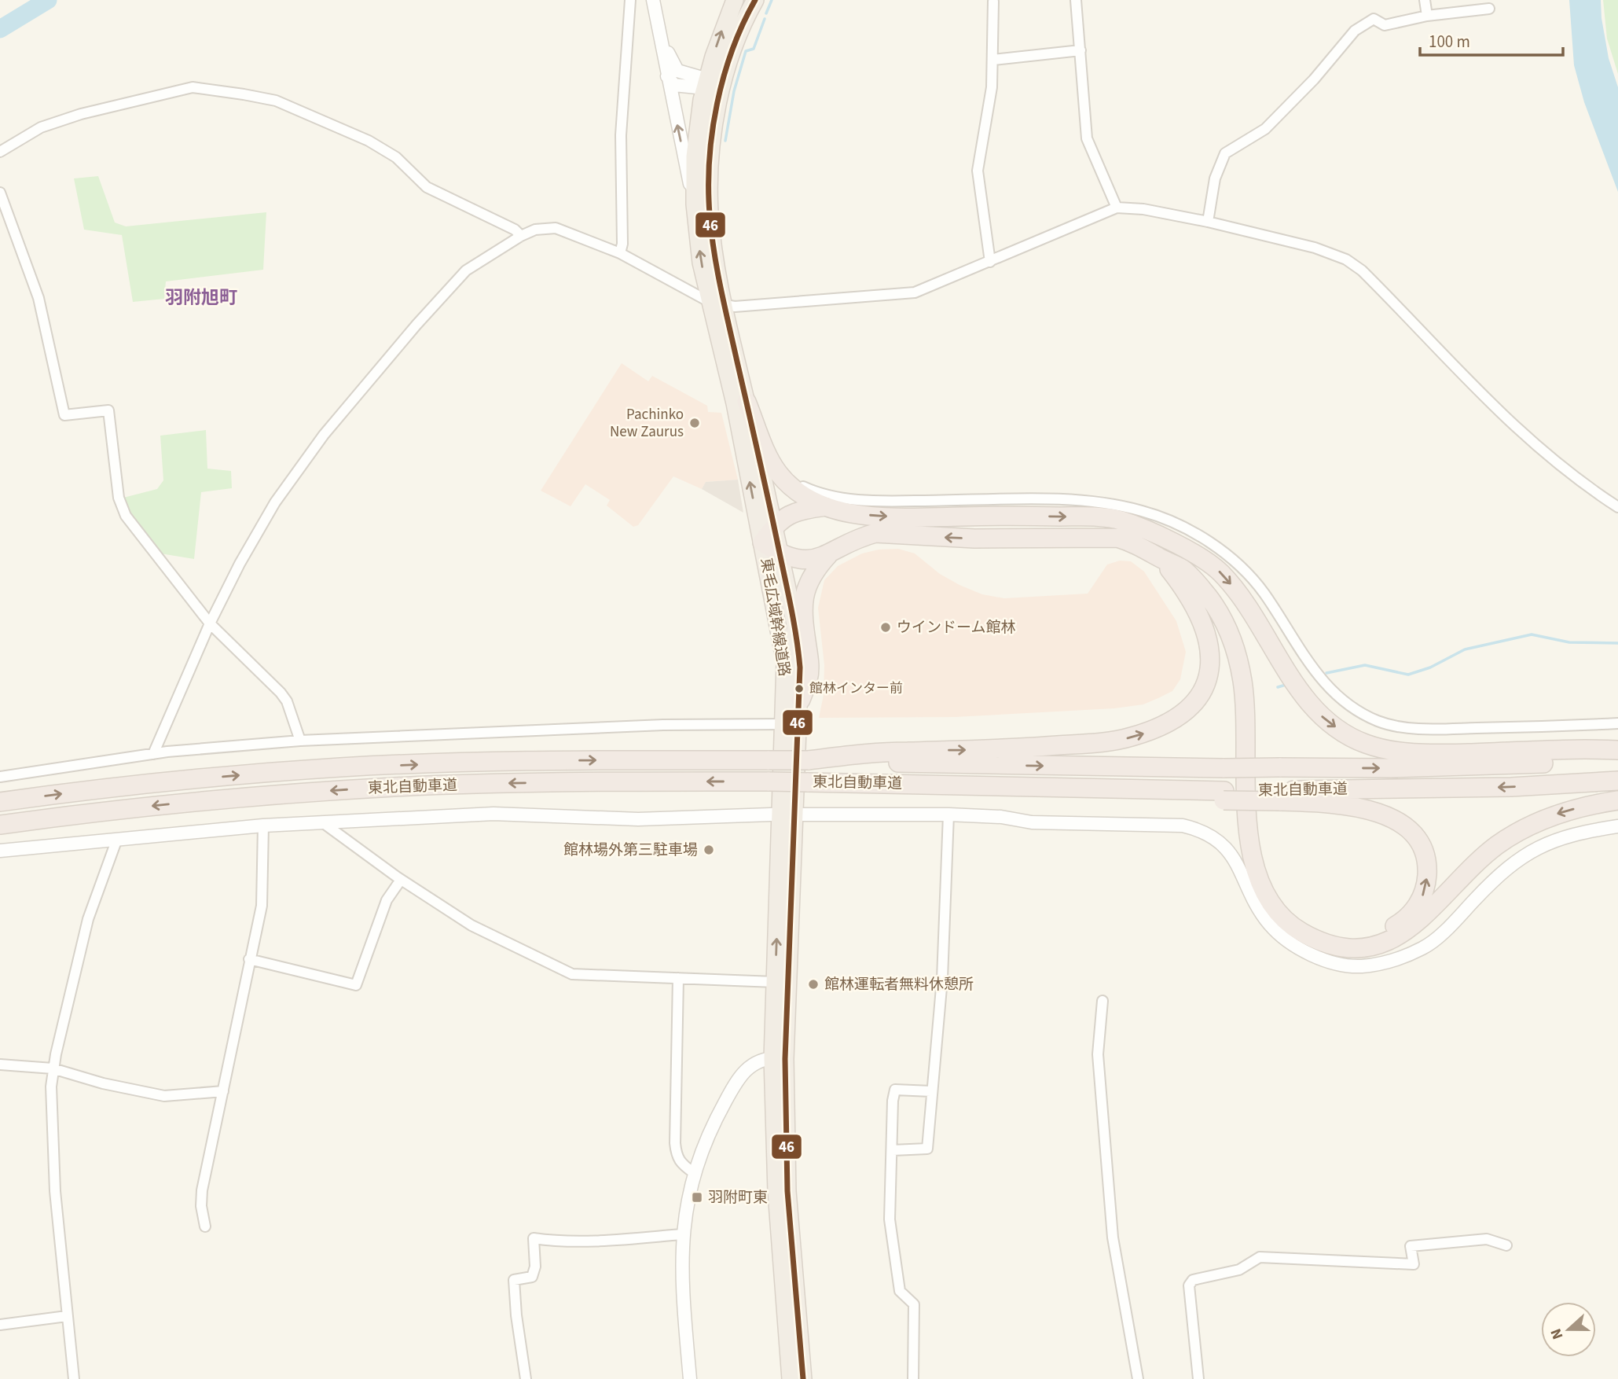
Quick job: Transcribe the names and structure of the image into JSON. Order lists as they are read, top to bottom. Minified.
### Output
{"streets":{"highway":["東毛広域幹線道路","東北自動車道"]},"districts":["羽附旭町"],"places":{"other":["Pachinko New Zaurus","ウインドーム館林","館林インター前","館林場外第三駐車場","館林運転者無料休憩所"],"transit":["羽附町東"]},"lines":["transit line 46"],"scale_bar":"100 m","north":"left"}
